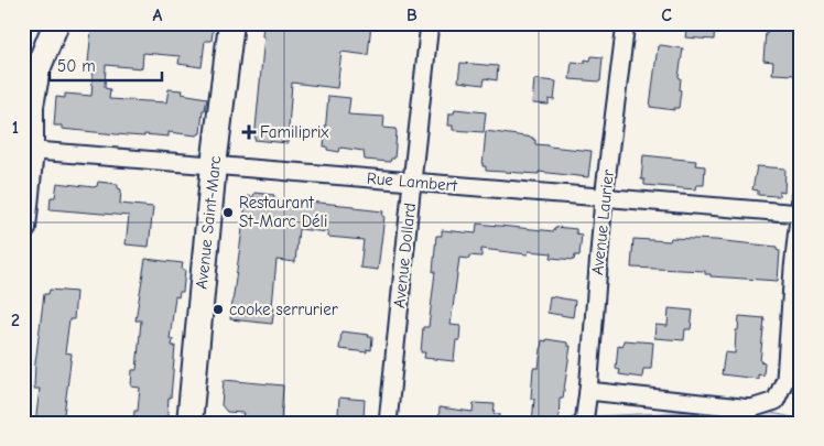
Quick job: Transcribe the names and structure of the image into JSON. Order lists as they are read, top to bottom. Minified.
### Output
{"streets":{"main road":["Avenue Saint-Marc"],"street":["Rue Lambert","Avenue Laurier","Avenue Dollard"]},"crossings":[["Rue Lambert","Avenue Saint-Marc"],["Rue Lambert","Avenue Laurier"],["Rue Lambert","Avenue Dollard"]],"places":{"health":["Familiprix"],"other":["Restaurant St-Marc Déli","cooke serrurier"]},"scale_bar":"50 m","grid":{"columns":["A","B","C"],"rows":["1","2"]}}
